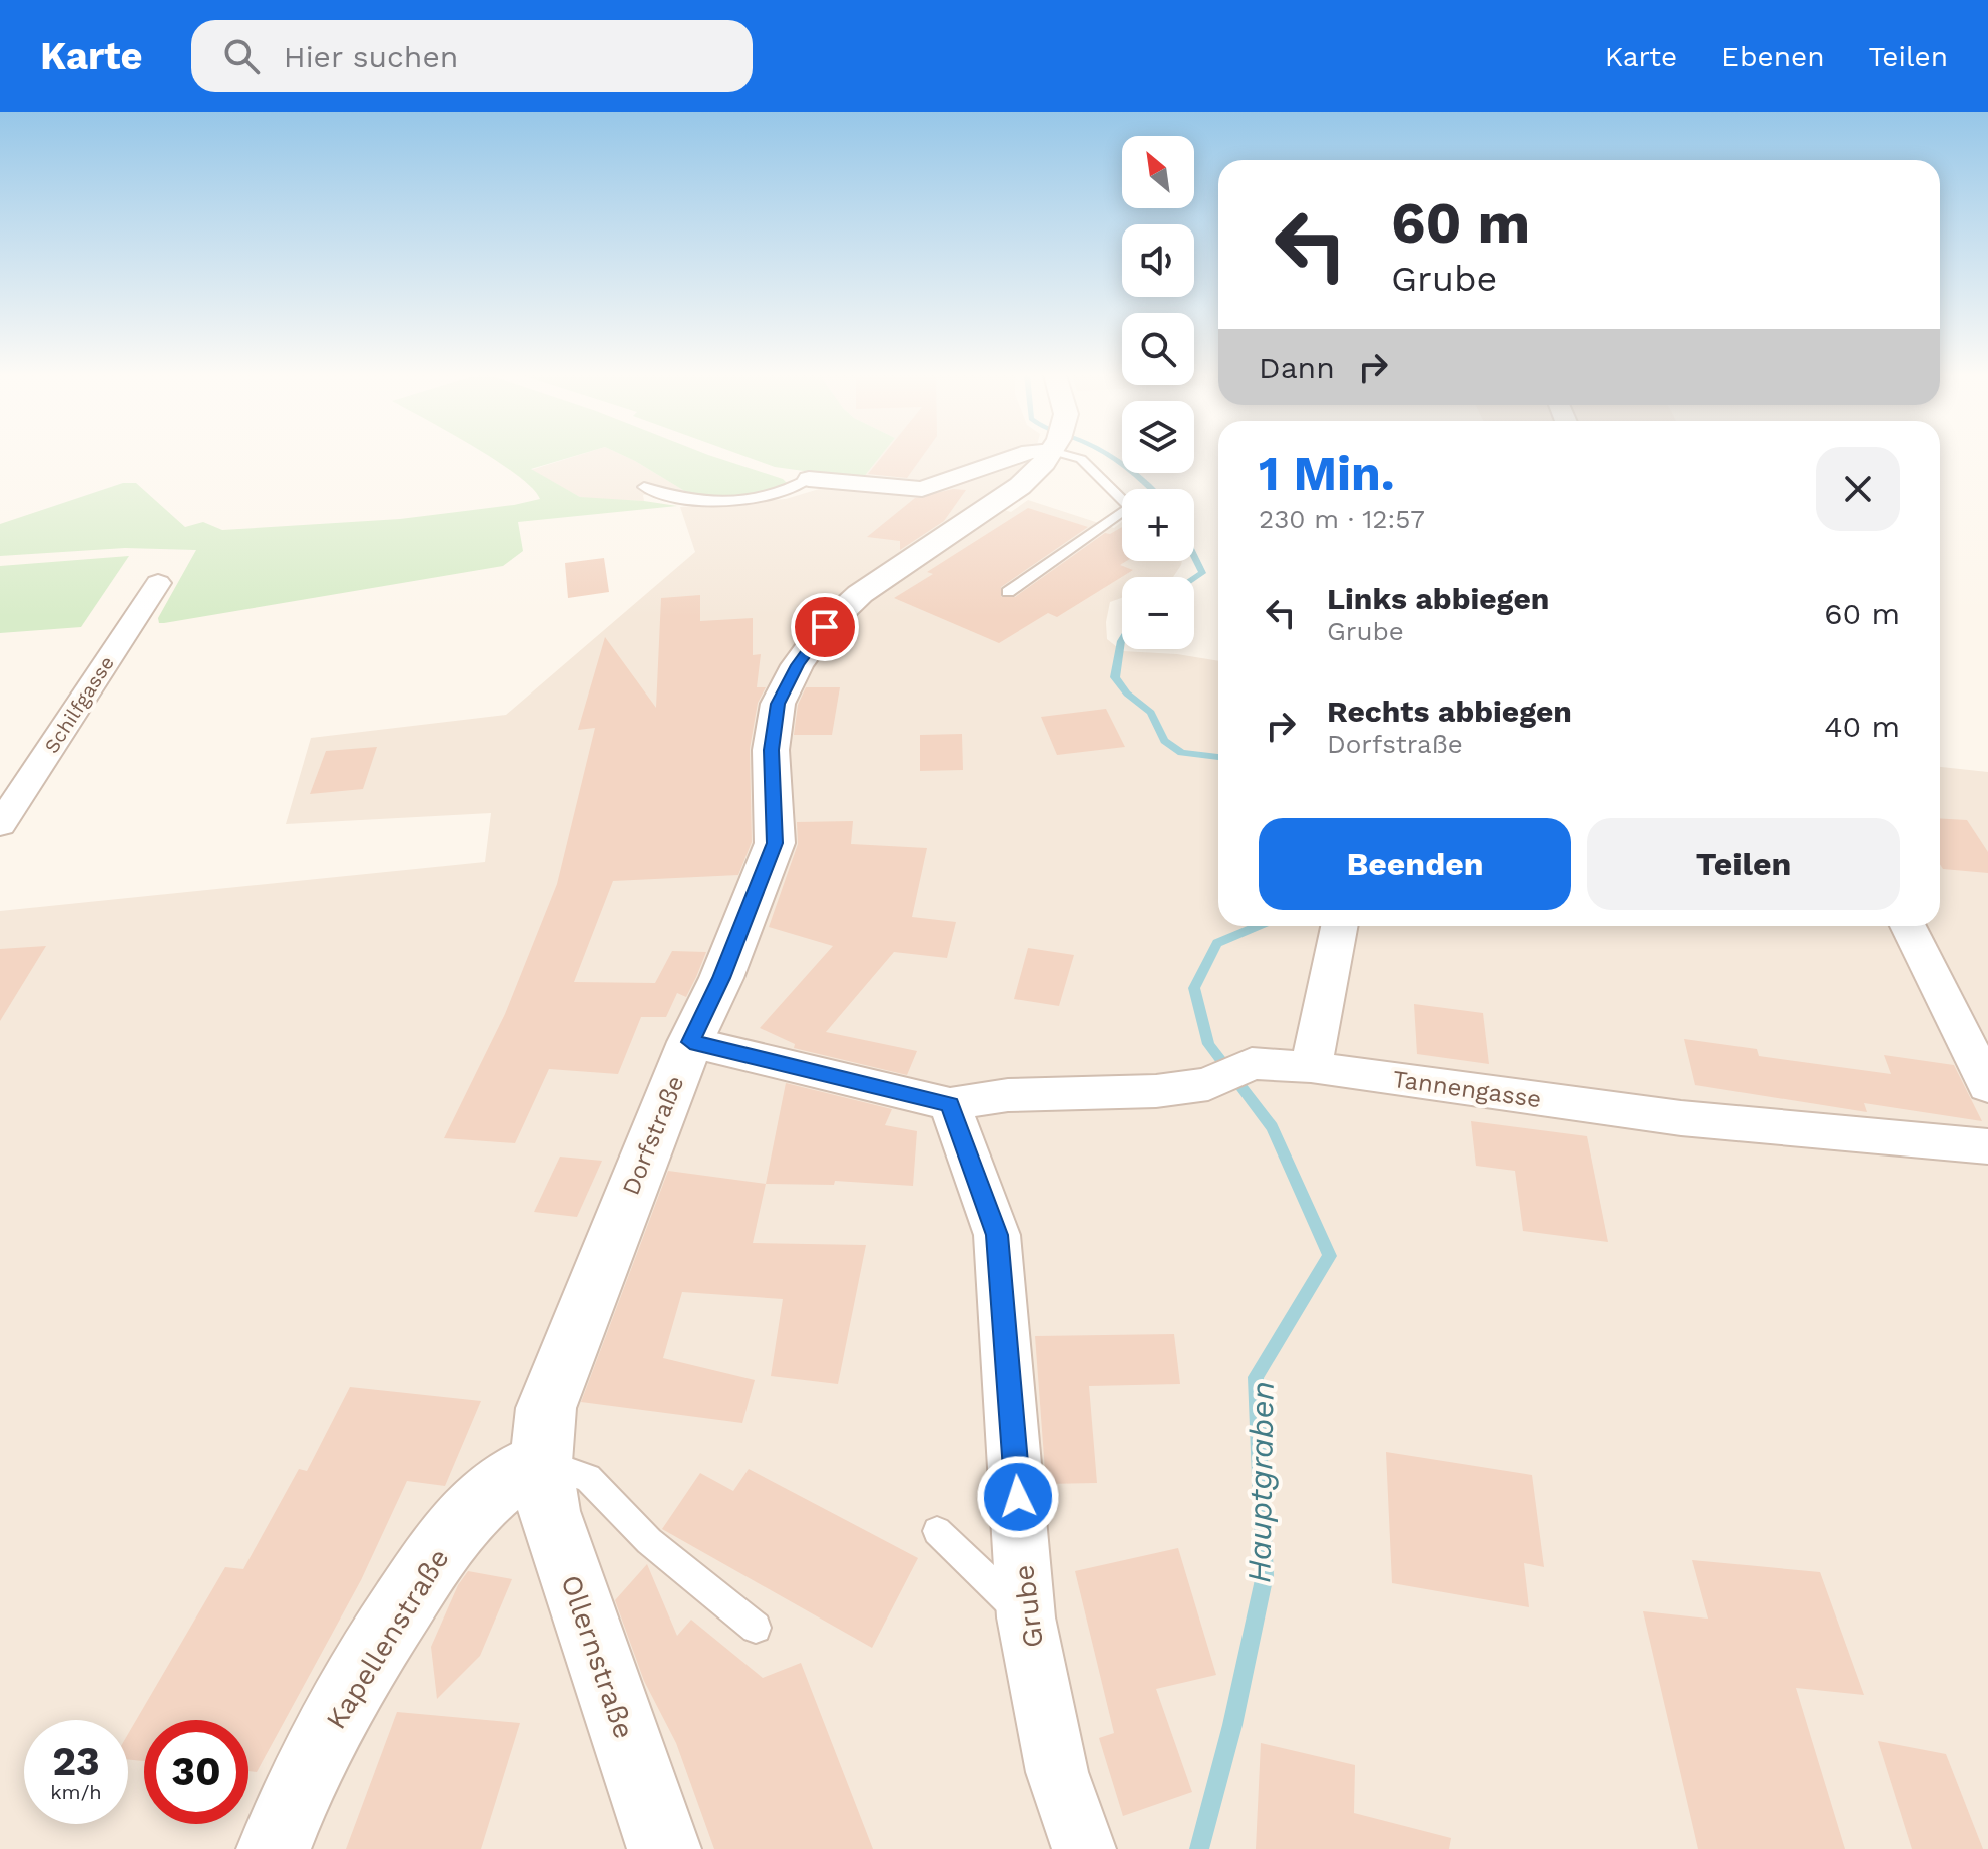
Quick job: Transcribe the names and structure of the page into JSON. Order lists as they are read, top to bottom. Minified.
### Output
{"streets":{"street":["Schilfgasse","Tannengasse","Dorfstraße","Grube","Kapellenstraße","Ollernstraße"]},"crossings":[["Tannengasse","Grube"],["Dorfstraße","Kapellenstraße"],["Dorfstraße","Ollernstraße"],["Kapellenstraße","Ollernstraße"]],"water":["Hauptgraben"],"north":"top left","page":{"header":"Karte","search":"Hier suchen","nav":["Karte","Ebenen","Teilen"],"map_buttons":["+","−"],"turn":["60 m","Grube"],"then":"Dann","heading":["1 Min.","230 m · 12:57"],"list":[{"name":"Links abbiegen","note":"Grube","value":"60 m"},{"name":"Rechts abbiegen","note":"Dorfstraße","value":"40 m"}],"buttons":["Beenden","Teilen"],"speed":"23 km/h","limit":"30"}}
